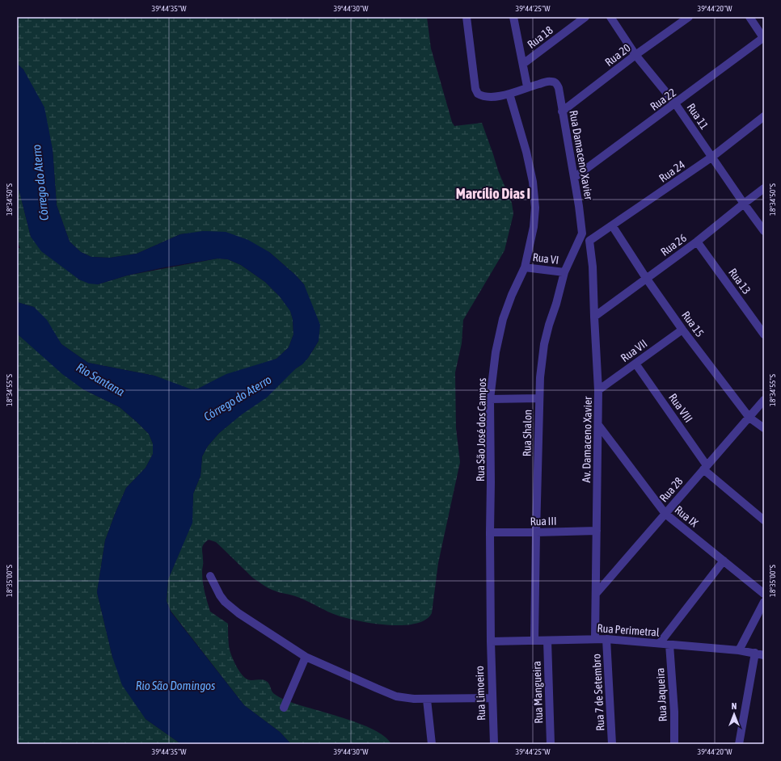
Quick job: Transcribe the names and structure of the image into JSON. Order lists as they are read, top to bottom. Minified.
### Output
{"streets":{"street":["Rua 18","Rua 20","Rua 22","Rua 11","Rua Damaceno Xavier","Rua 24","Rua 26","Rua VI","Rua 13","Rua 15","Rua VII","Rua VIII","Rua São José dos Campos","Rua Shalon","Av. Damaceno Xavier","Rua 28","Rua IX","Rua III","Rua Perimetral","Rua Mangueira","Rua 7 de Setembro","Rua Limoeiro","Rua Jaqueira"]},"crossings":[["Rua 20","Rua 11"],["Rua 20","Rua Damaceno Xavier"],["Rua 22","Rua 11"],["Rua 22","Rua Damaceno Xavier"],["Rua 11","Rua 24"],["Rua 11","Rua 26"],["Rua Damaceno Xavier","Rua Shalon"],["Rua 24","Rua 15"],["Rua 24","Av. Damaceno Xavier"],["Rua 26","Rua 13"],["Rua 26","Rua 15"],["Rua 26","Av. Damaceno Xavier"],["Rua VI","Rua São José dos Campos"],["Rua VI","Rua Shalon"],["Rua 15","Rua VII"],["Rua 15","Rua 28"],["Rua VII","Rua VIII"],["Rua VII","Av. Damaceno Xavier"],["Rua VIII","Rua 28"],["Rua São José dos Campos","Rua III"],["Rua São José dos Campos","Rua Perimetral"],["Rua São José dos Campos","Rua Limoeiro"],["Rua Shalon","Rua III"],["Rua Shalon","Rua Perimetral"],["Av. Damaceno Xavier","Rua 28"],["Av. Damaceno Xavier","Rua IX"],["Av. Damaceno Xavier","Rua III"],["Av. Damaceno Xavier","Rua Perimetral"],["Rua 28","Rua IX"],["Rua Perimetral","Rua Mangueira"],["Rua Perimetral","Rua 7 de Setembro"],["Rua Perimetral","Rua Limoeiro"],["Rua Perimetral","Rua Jaqueira"]],"districts":["Marcílio Dias I"],"water":["Córrego do Aterro","Rio Santana","Rio São Domingos"],"north":"top","coordinates":["39°44'35\"W","39°44'30\"W","39°44'25\"W","39°44'20\"W","18°34'50\"S","18°34'55\"S","18°35'00\"S"]}
